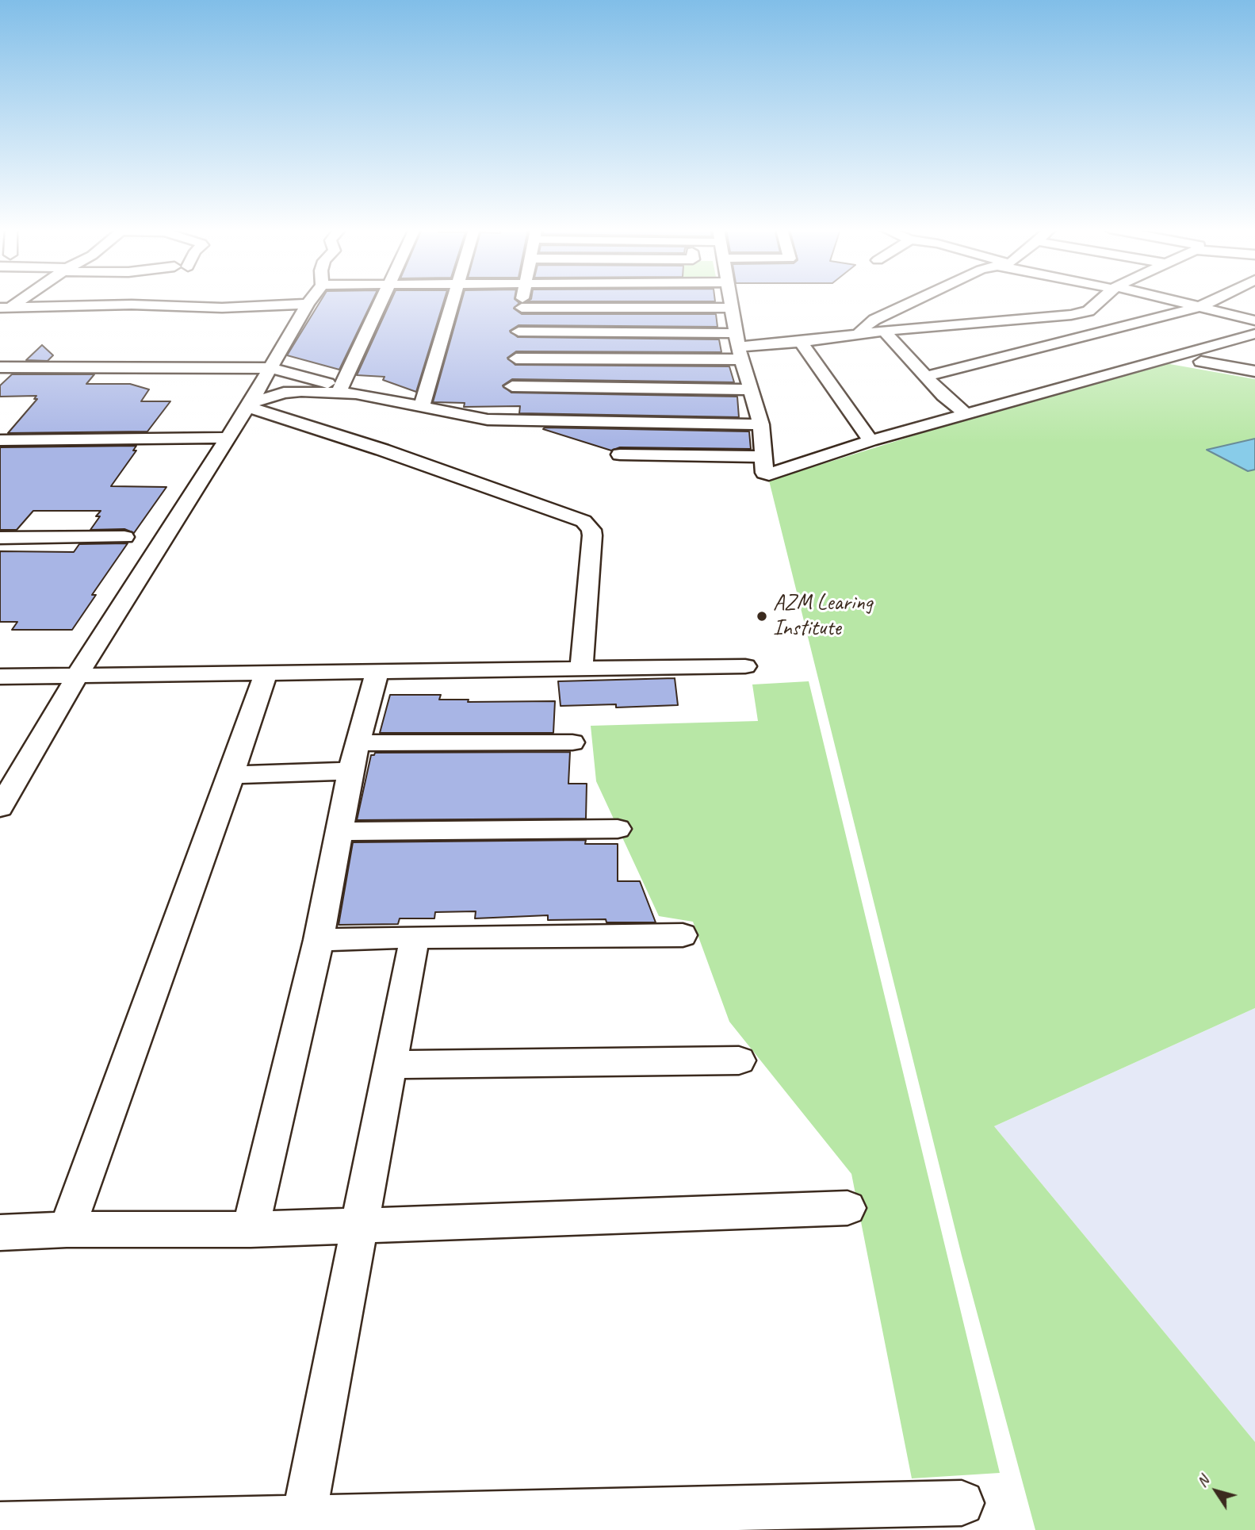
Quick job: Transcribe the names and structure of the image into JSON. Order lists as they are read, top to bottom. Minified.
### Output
{"places":["AZM Learing Institute"],"north":"top left"}
